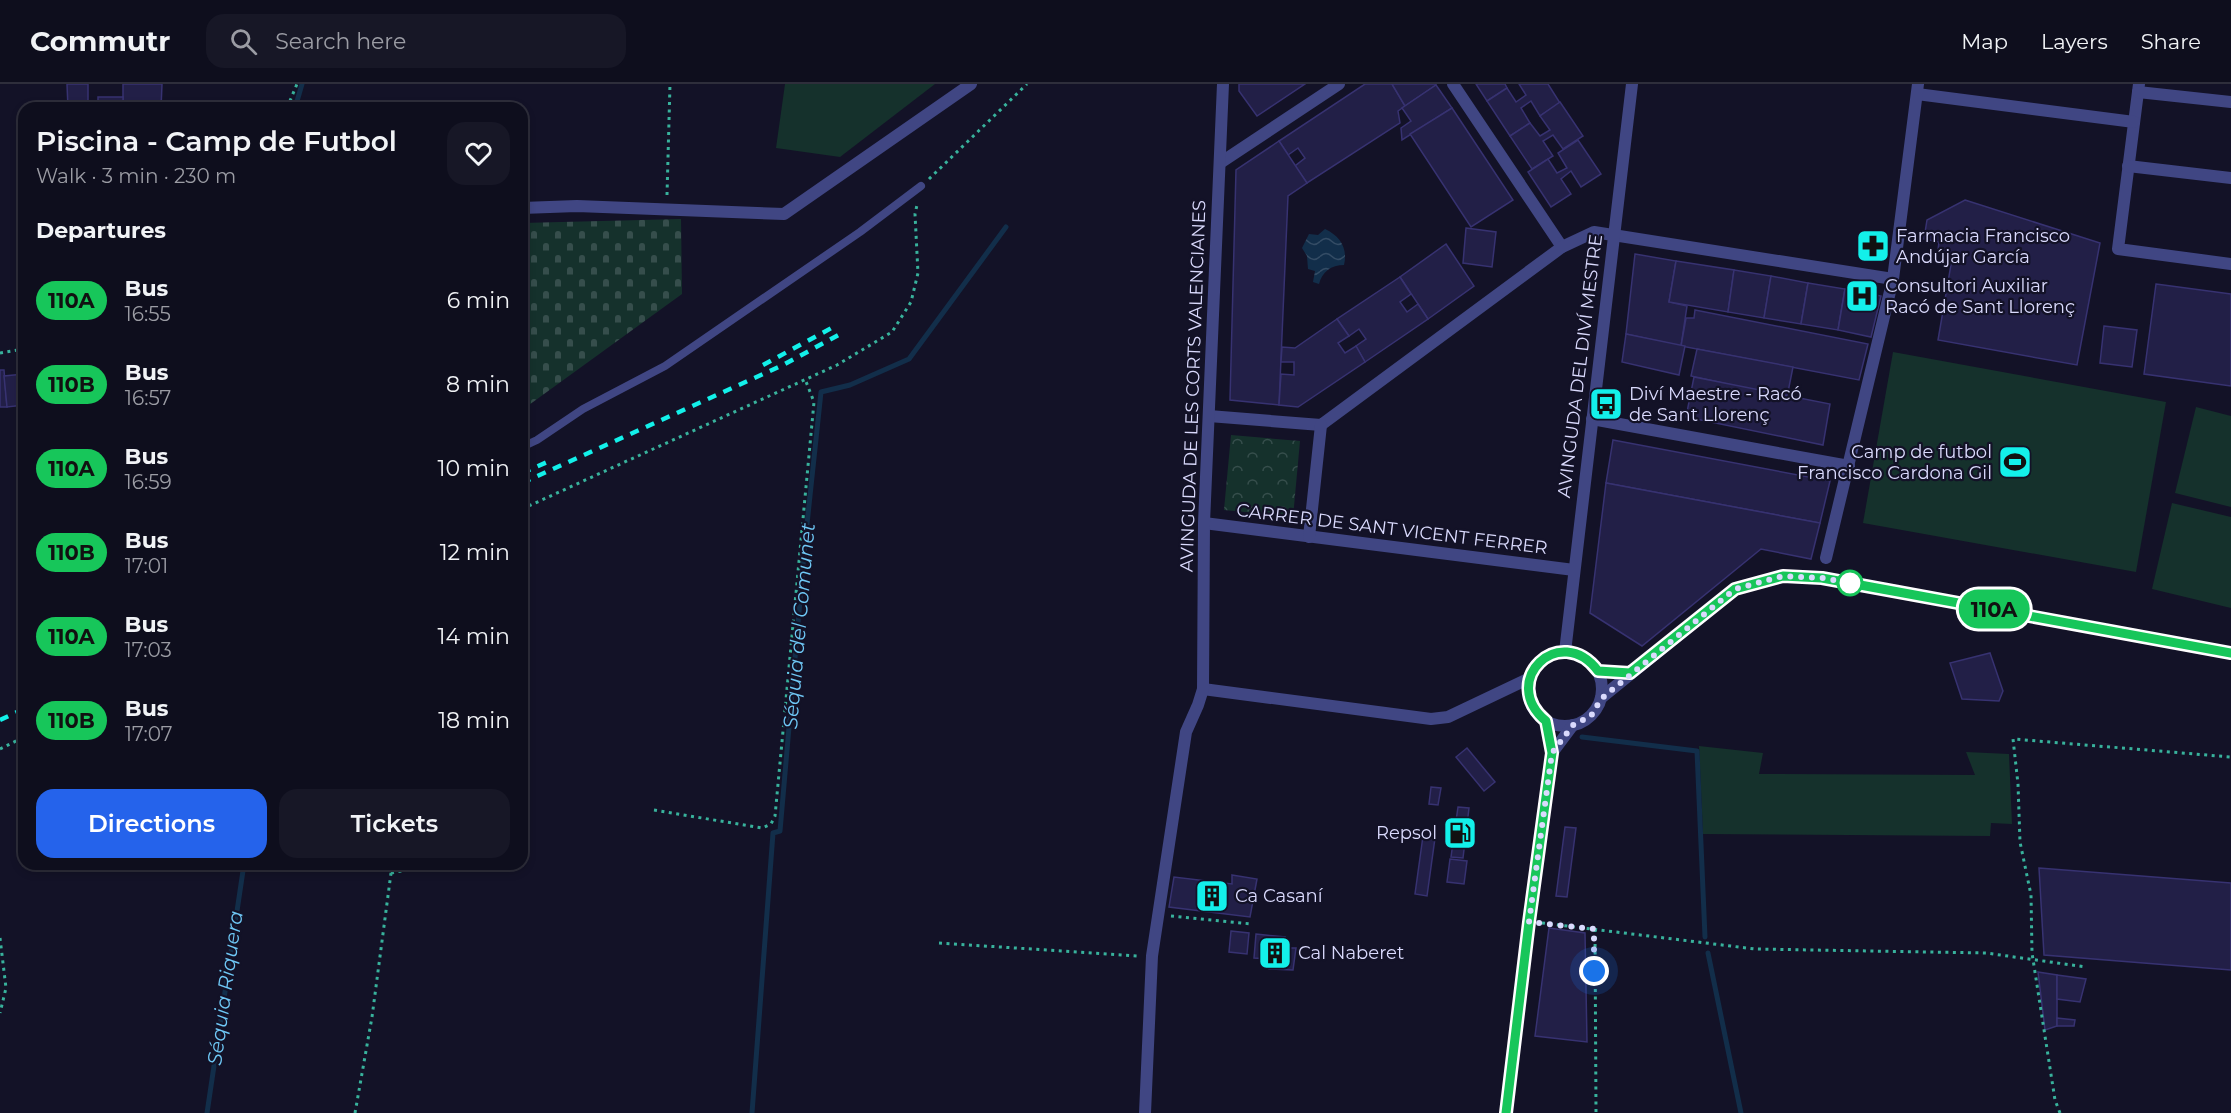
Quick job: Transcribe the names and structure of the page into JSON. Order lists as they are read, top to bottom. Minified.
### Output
{"streets":{"street":["AVINGUDA DEL DIVÍ MESTRE","AVINGUDA DE LES CORTS VALENCIANES","CARRER DE SANT VICENT FERRER"]},"crossings":[["AVINGUDA DEL DIVÍ MESTRE","CARRER DE SANT VICENT FERRER"],["AVINGUDA DE LES CORTS VALENCIANES","CARRER DE SANT VICENT FERRER"]],"water":["Séquia del Comunet","Séquia Riquera"],"places":{"pharmacy":["Farmacia Francisco Andújar García"],"hospital":["Consultori Auxiliar Racó de Sant Llorenç"],"bus stop":["Diví Maestre - Racó de Sant Llorenç"],"sports":["Camp de futbol Francisco Cardona Gil"],"fuel station":["Repsol"],"building":["Ca Casaní","Cal Naberet"]},"lines":["bus line 110A"],"page":{"header":"Commutr","search":"Search here","nav":["Map","Layers","Share"],"on_map":"110A","heading":[["Piscina - Camp de Futbol","Walk · 3 min · 230 m"],"Departures"],"list":[{"mark":"110A","name":"Bus","note":"16:55","value":"6 min"},{"mark":"110B","name":"Bus","note":"16:57","value":"8 min"},{"mark":"110A","name":"Bus","note":"16:59","value":"10 min"},{"mark":"110B","name":"Bus","note":"17:01","value":"12 min"},{"mark":"110A","name":"Bus","note":"17:03","value":"14 min"},{"mark":"110B","name":"Bus","note":"17:07","value":"18 min"}],"buttons":["Directions","Tickets"]}}
